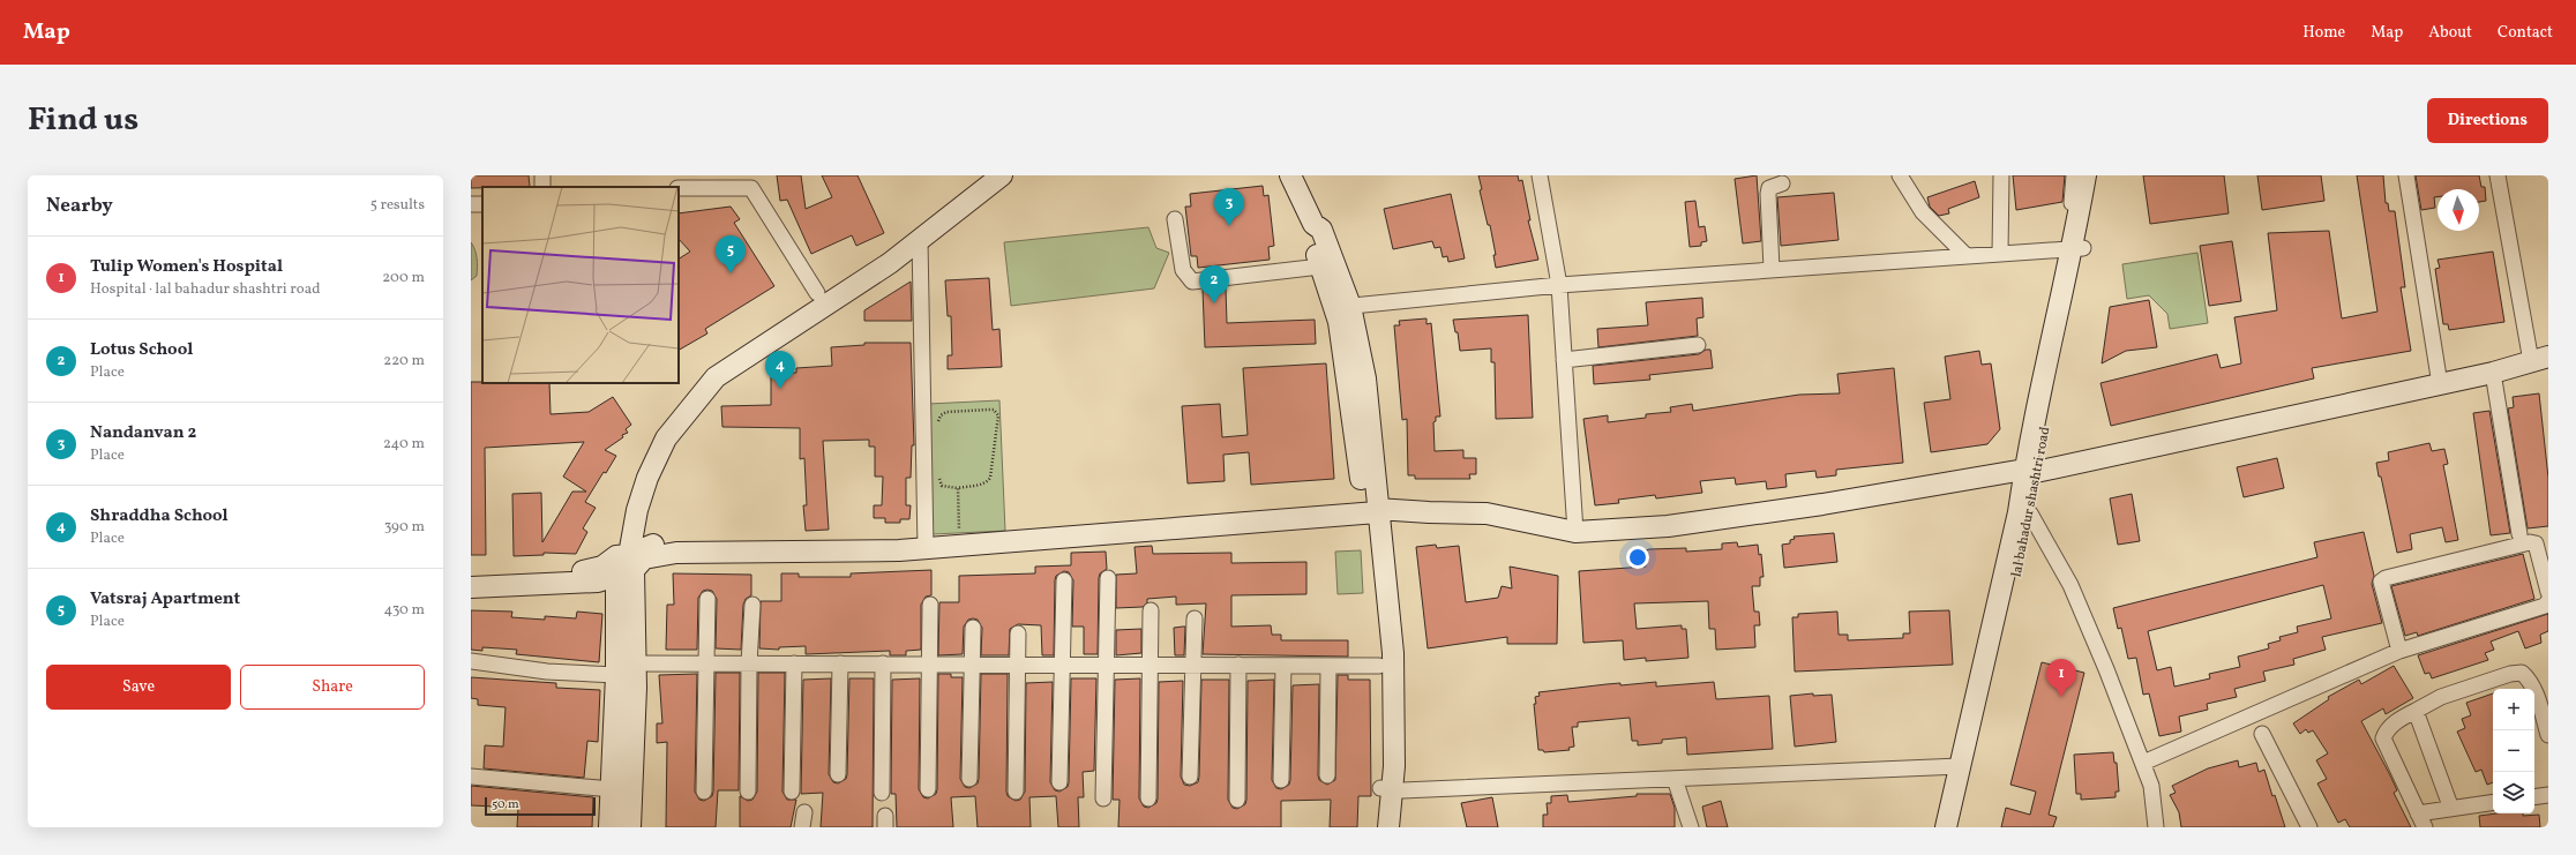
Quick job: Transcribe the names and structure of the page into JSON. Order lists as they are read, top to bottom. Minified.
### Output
{"streets":{"street":["lal bahadur shashtri road"]},"scale_bar":"50 m","north":"bottom","page":{"header":"Map","nav":["Home","Map","About","Contact"],"title":"Find us","buttons":["Directions",["Save","Share"]],"heading":["Nearby","5 results"],"pins":["3","5","2","4","1"],"list":[{"mark":"1","name":"Tulip Women's Hospital","note":"Hospital · lal bahadur shashtri road","value":"200 m"},{"mark":"2","name":"Lotus School","note":"Place","value":"220 m"},{"mark":"3","name":"Nandanvan 2","note":"Place","value":"240 m"},{"mark":"4","name":"Shraddha School","note":"Place","value":"390 m"},{"mark":"5","name":"Vatsraj Apartment","note":"Place","value":"430 m"}],"map_buttons":["+","−"],"scale":"50 m"}}
